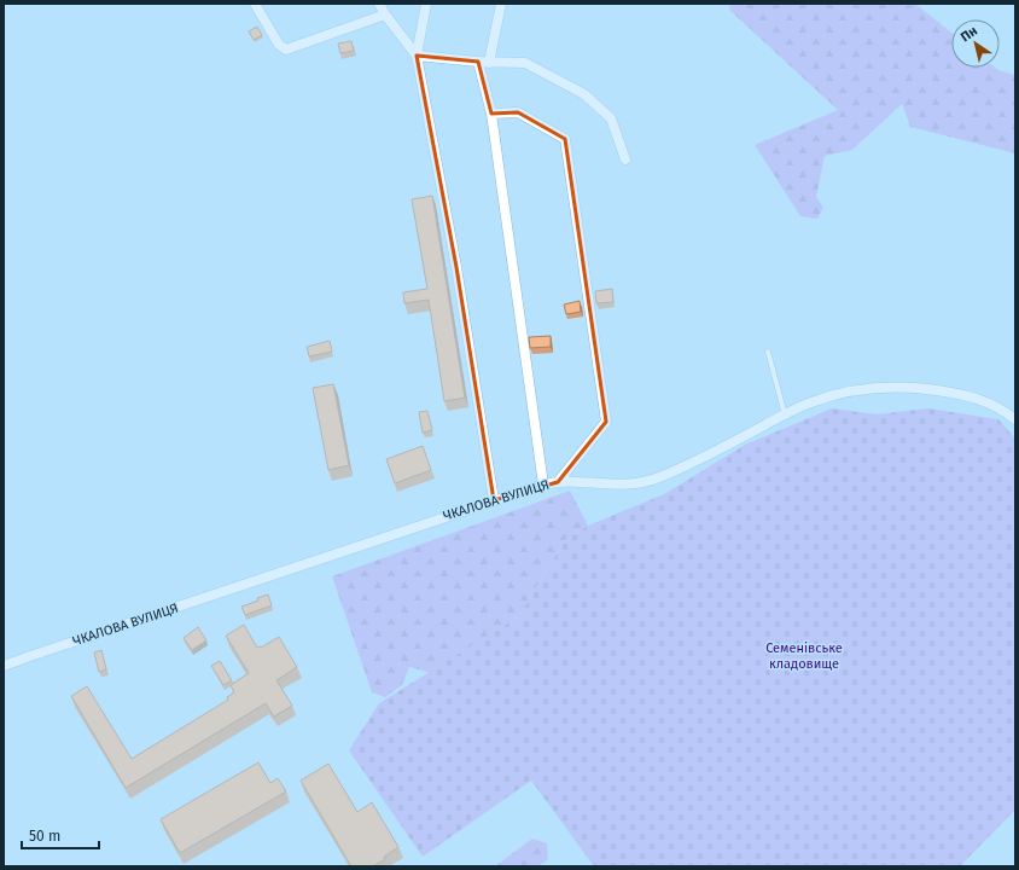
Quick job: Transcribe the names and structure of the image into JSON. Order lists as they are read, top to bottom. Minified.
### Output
{"streets":{"street":["ЧКАЛОВА ВУЛИЦЯ"]},"parks":["Семенівське кладовище"],"scale_bar":"50 m","north":"top left"}
